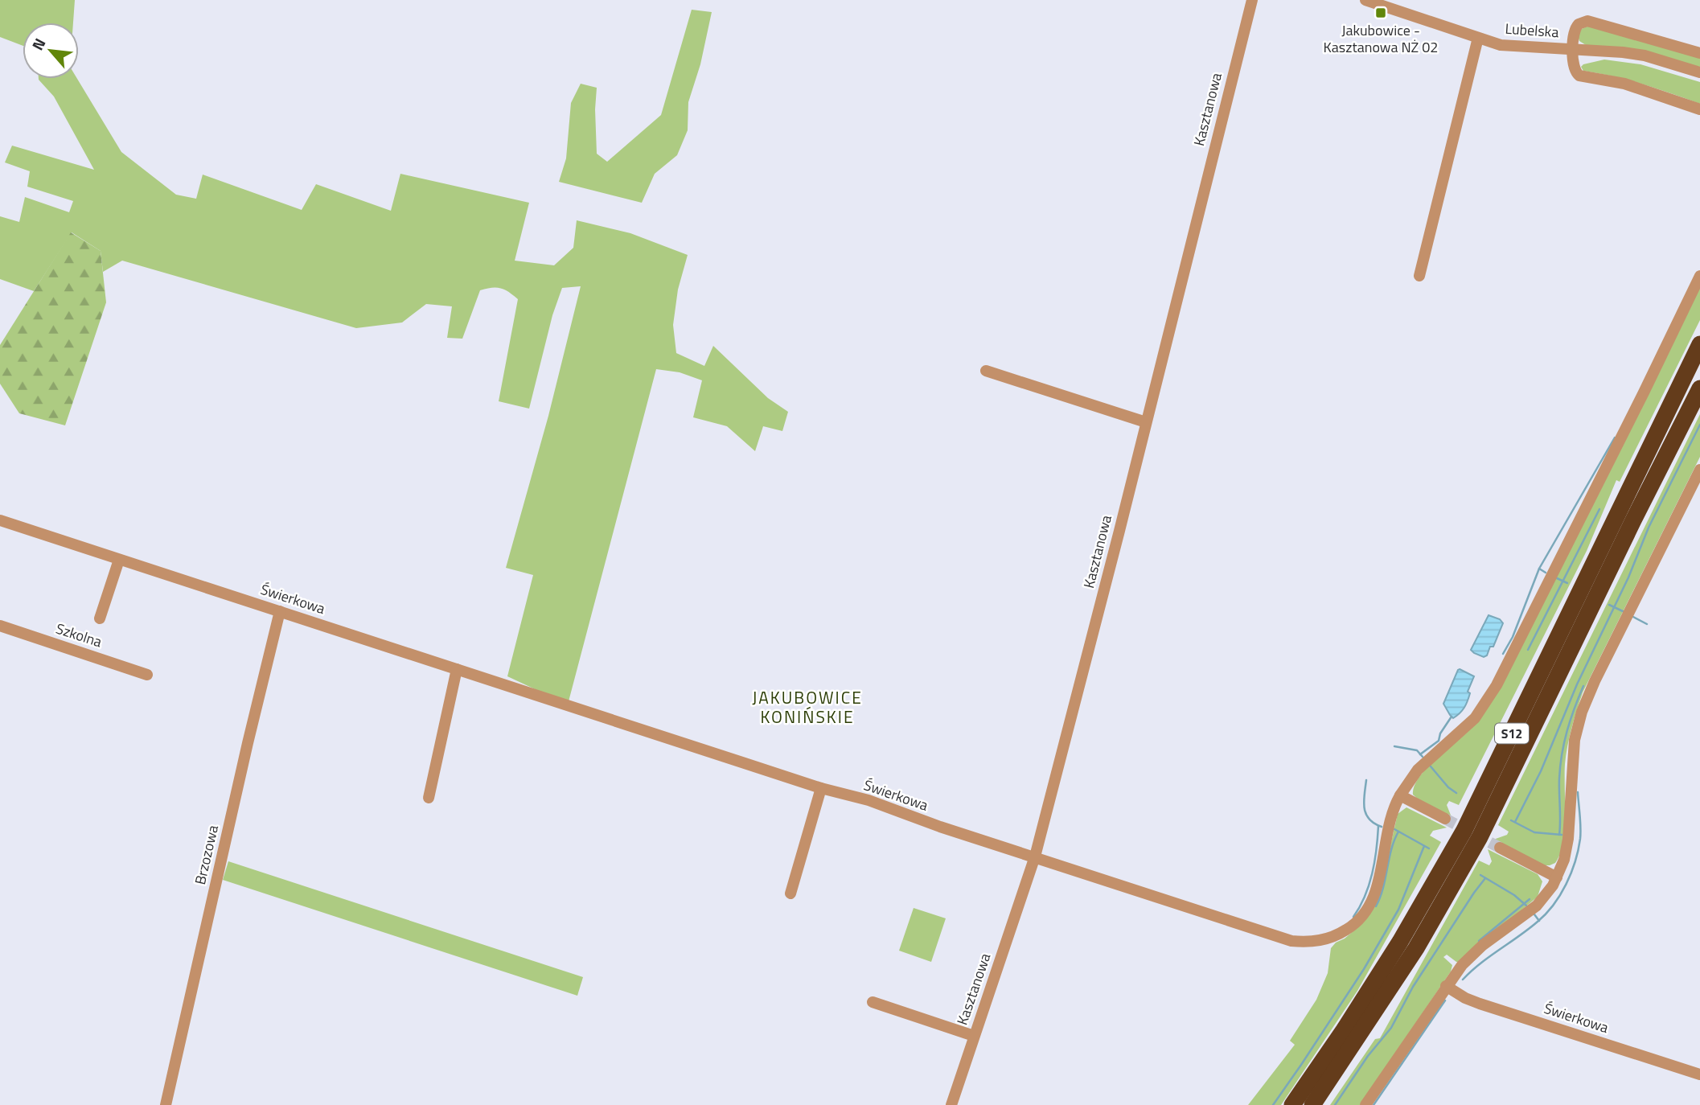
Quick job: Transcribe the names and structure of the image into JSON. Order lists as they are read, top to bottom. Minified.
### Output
{"streets":{"highway":["S12"],"street":["Lubelska","Kasztanowa","Świerkowa","Szkolna","Brzozowa"]},"crossings":[["Kasztanowa","Świerkowa"],["Świerkowa","Brzozowa"]],"districts":["JAKUBOWICE KONIŃSKIE"],"places":{"transit":["Jakubowice - Kasztanowa NŻ 02"]},"north":"top left"}
